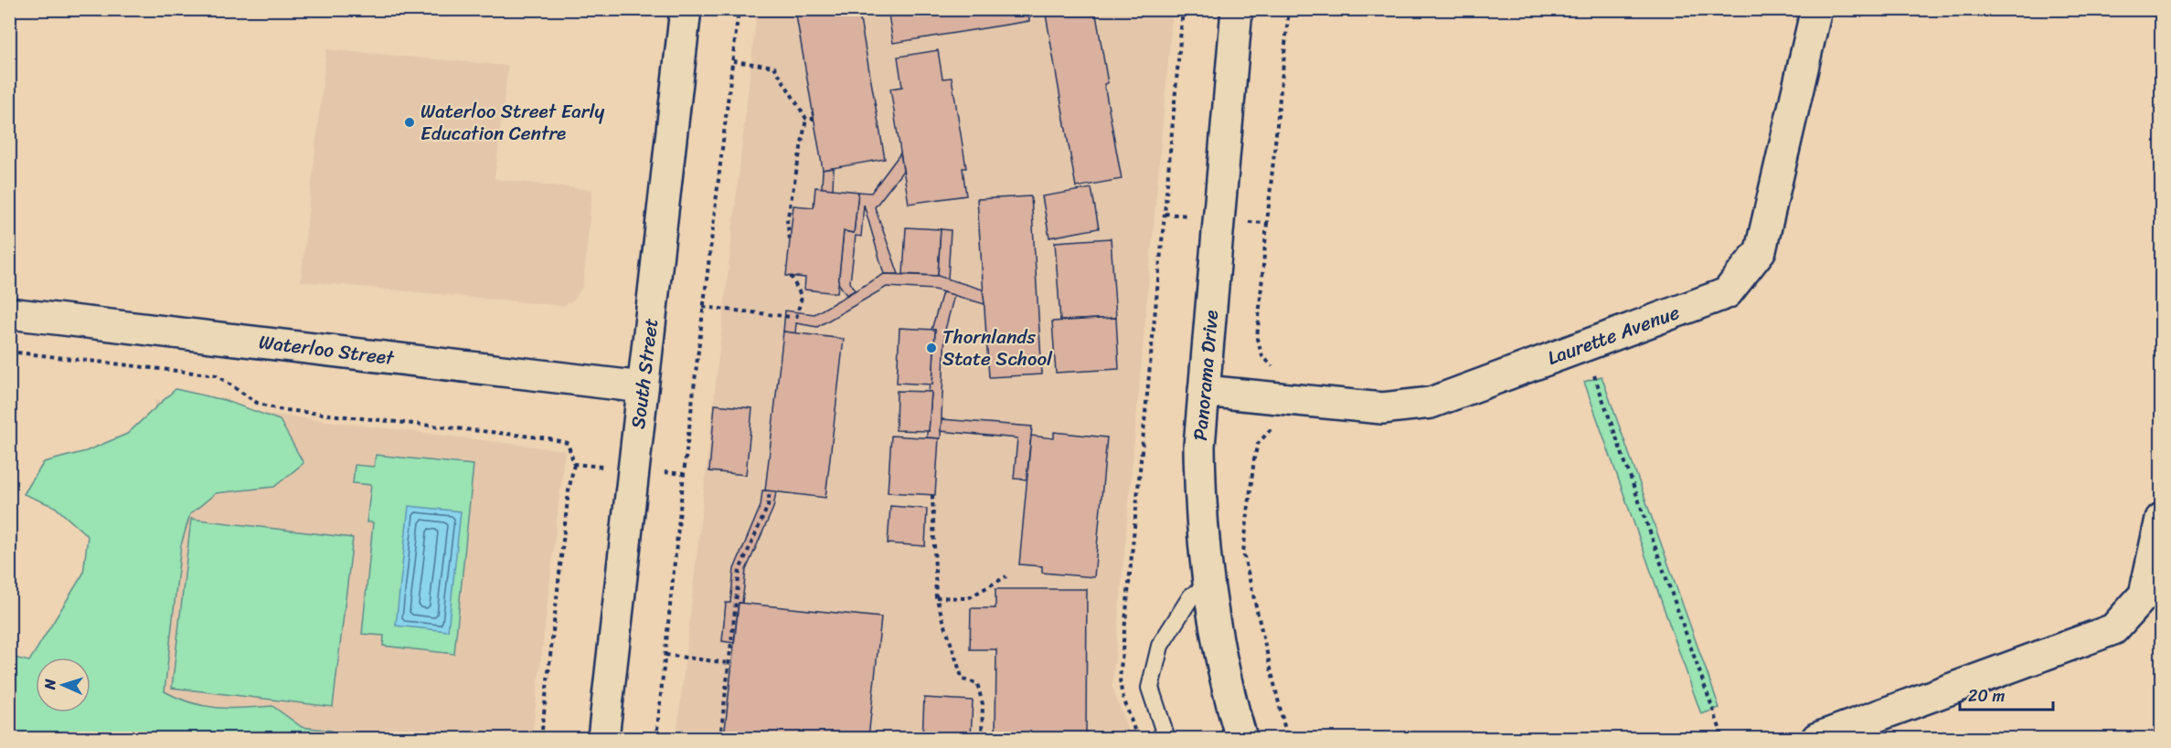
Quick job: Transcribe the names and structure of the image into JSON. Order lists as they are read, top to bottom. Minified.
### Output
{"streets":{"street":["Laurette Avenue","Waterloo Street","South Street","Panorama Drive"]},"crossings":[["Laurette Avenue","Panorama Drive"],["Waterloo Street","South Street"]],"places":["Waterloo Street Early Education Centre","Thornlands State School"],"scale_bar":"20 m","north":"left"}
